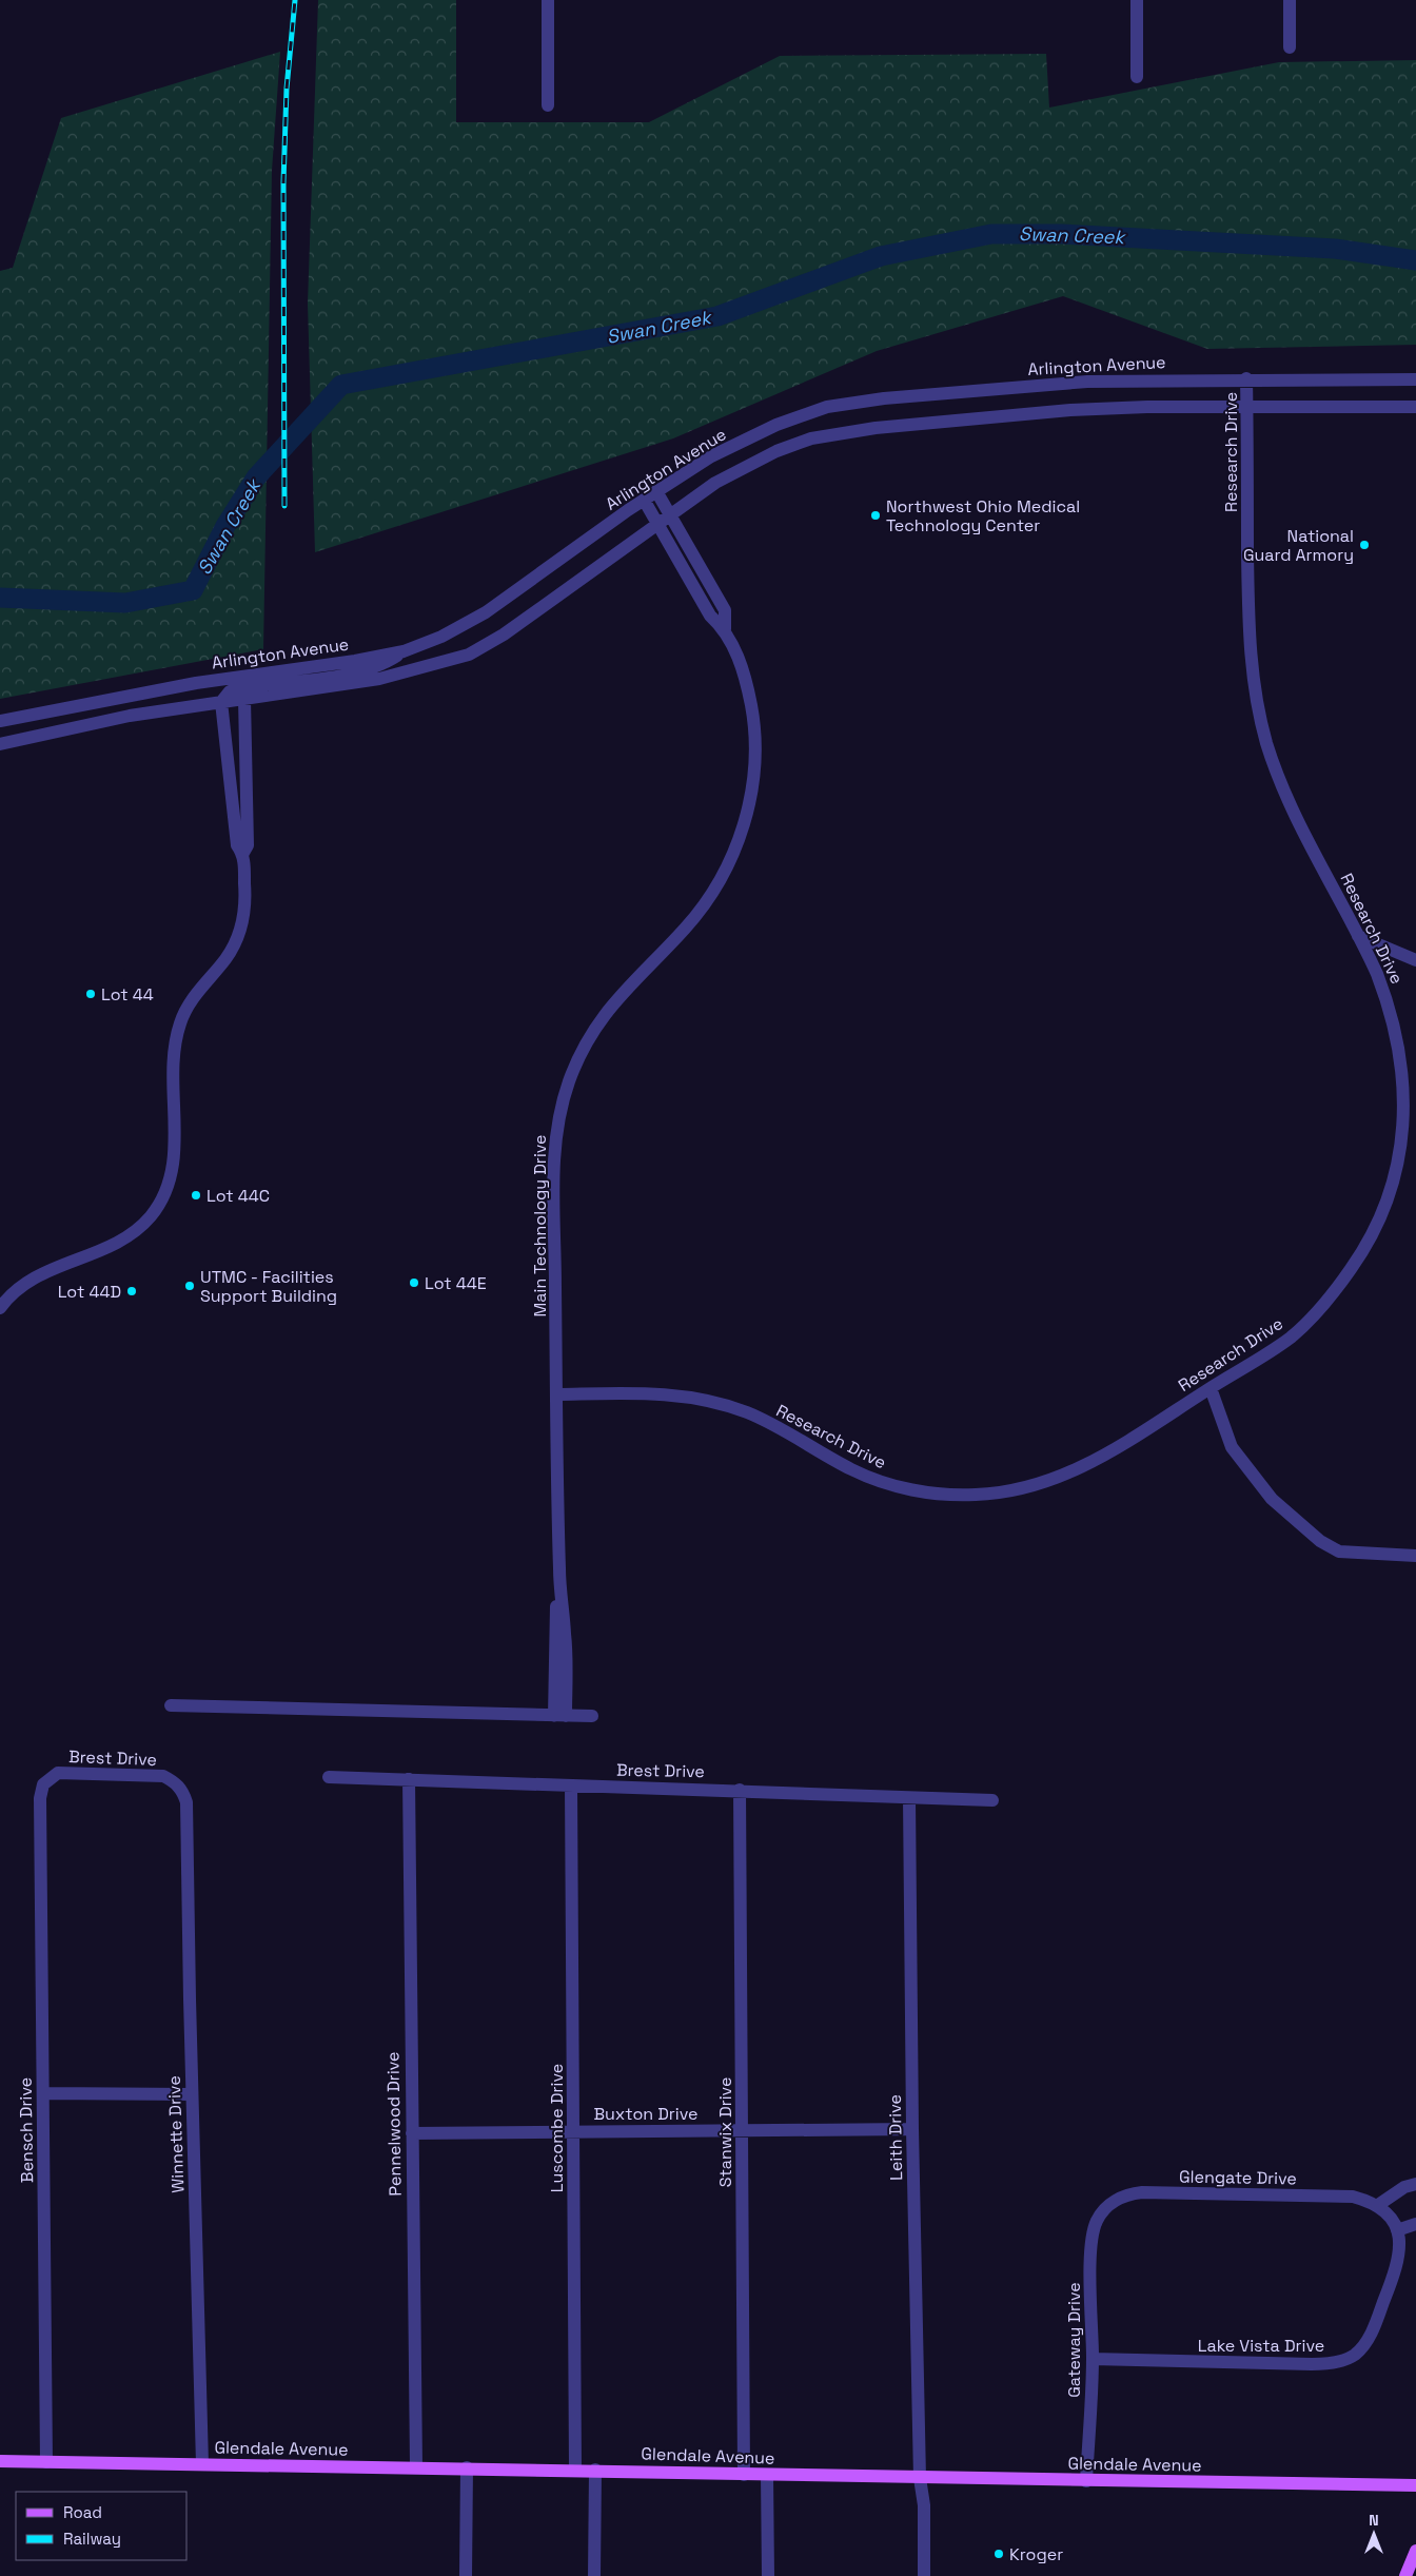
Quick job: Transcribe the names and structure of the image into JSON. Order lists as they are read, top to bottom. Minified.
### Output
{"streets":{"main road":["Glendale Avenue"],"street":["Arlington Avenue","Research Drive","Main Technology Drive","Brest Drive","Buxton Drive","Pennelwood Drive","Luscombe Drive","Bensch Drive","Stanwix Drive","Winnette Drive","Leith Drive","Glengate Drive","Gateway Drive","Lake Vista Drive"]},"crossings":[["Arlington Avenue","Research Drive"],["Arlington Avenue","Main Technology Drive"],["Research Drive","Main Technology Drive"],["Brest Drive","Pennelwood Drive"],["Brest Drive","Luscombe Drive"],["Brest Drive","Bensch Drive"],["Brest Drive","Stanwix Drive"],["Brest Drive","Winnette Drive"],["Brest Drive","Leith Drive"],["Buxton Drive","Pennelwood Drive"],["Buxton Drive","Luscombe Drive"],["Buxton Drive","Stanwix Drive"],["Buxton Drive","Leith Drive"],["Pennelwood Drive","Glendale Avenue"],["Luscombe Drive","Glendale Avenue"],["Bensch Drive","Glendale Avenue"],["Stanwix Drive","Glendale Avenue"],["Winnette Drive","Glendale Avenue"],["Leith Drive","Glendale Avenue"],["Glengate Drive","Gateway Drive"],["Glengate Drive","Lake Vista Drive"],["Gateway Drive","Lake Vista Drive"],["Gateway Drive","Glendale Avenue"]],"water":["Swan Creek"],"places":["Northwest Ohio Medical Technology Center","National Guard Armory","Lot 44","Lot 44C","Lot 44E","UTMC - Facilities Support Building","Lot 44D","Kroger"],"legend":["Road","Railway"],"north":"top"}
